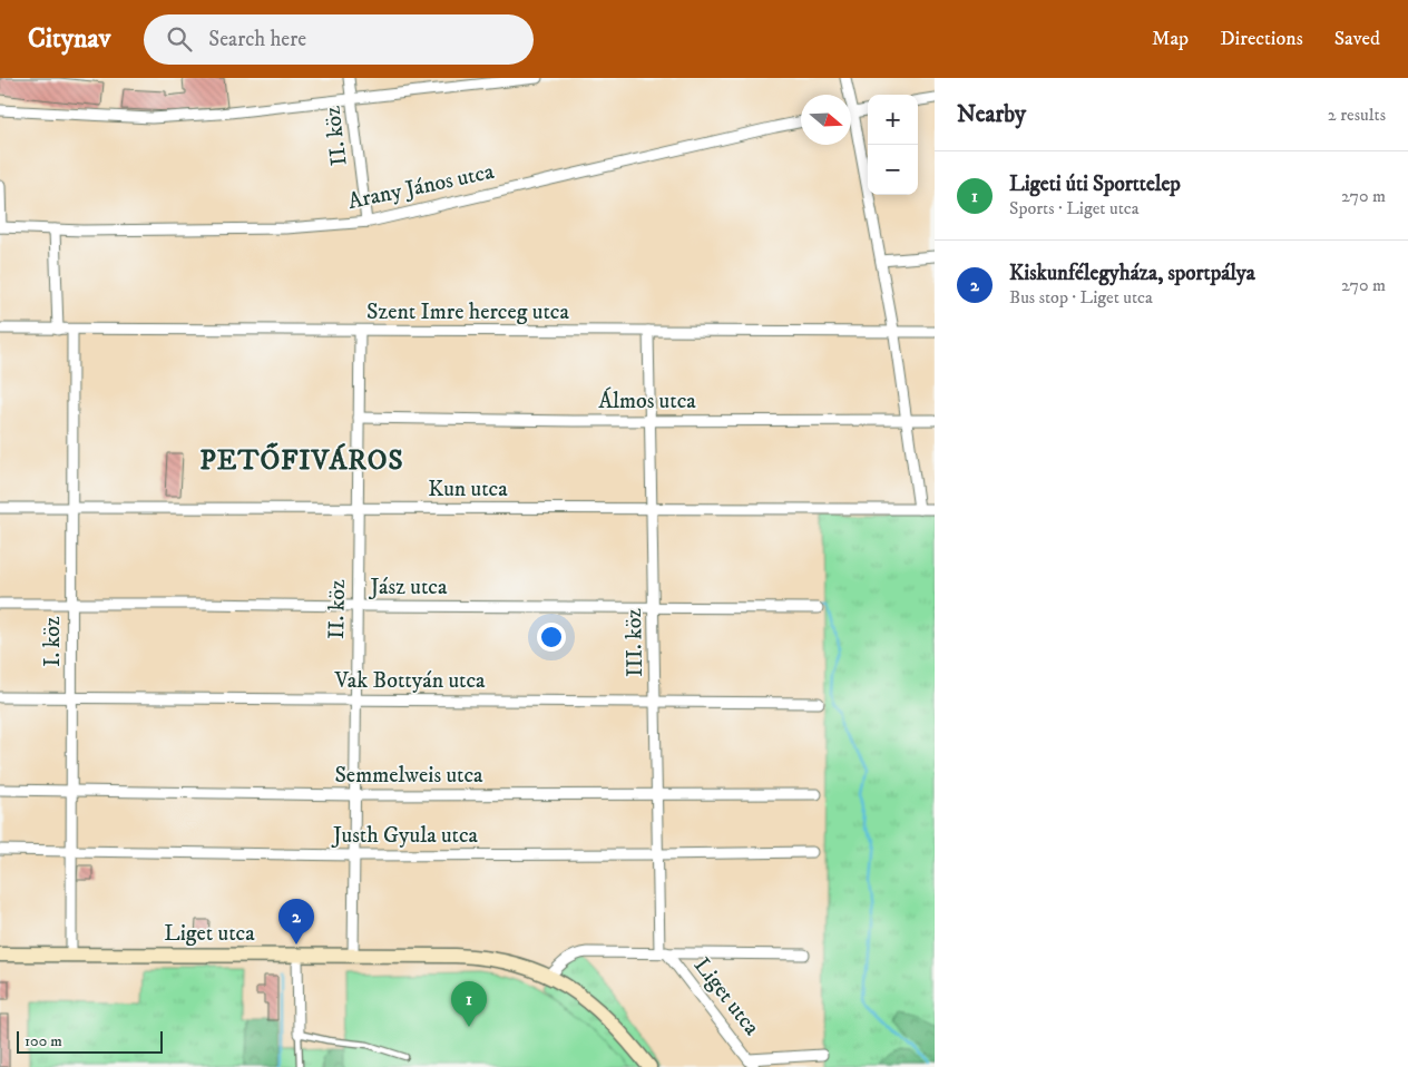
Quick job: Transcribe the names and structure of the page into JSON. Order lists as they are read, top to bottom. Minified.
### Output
{"streets":{"main road":["Liget utca"],"street":["II. köz","Arany János utca","Szent Imre herceg utca","Álmos utca","Kun utca","Jász utca","I. köz","III. köz","Vak Bottyán utca","Semmelweis utca","Justh Gyula utca"]},"crossings":[["II. köz","Arany János utca"],["II. köz","Szent Imre herceg utca"],["II. köz","Álmos utca"],["II. köz","Kun utca"],["II. köz","Jász utca"],["II. köz","Vak Bottyán utca"],["II. köz","Semmelweis utca"],["II. köz","Justh Gyula utca"],["II. köz","Liget utca"],["Szent Imre herceg utca","I. köz"],["Szent Imre herceg utca","III. köz"],["Álmos utca","III. köz"],["Kun utca","I. köz"],["Kun utca","III. köz"],["Jász utca","I. köz"],["Jász utca","III. köz"],["I. köz","Vak Bottyán utca"],["I. köz","Semmelweis utca"],["I. köz","Justh Gyula utca"],["I. köz","Liget utca"],["III. köz","Vak Bottyán utca"],["III. köz","Semmelweis utca"],["III. köz","Justh Gyula utca"],["III. köz","Liget utca"]],"districts":["PETŐFIVÁROS"],"scale_bar":"100 m","north":"right","page":{"header":"Citynav","search":"Search here","nav":["Map","Directions","Saved"],"heading":["Nearby","2 results"],"map_buttons":["+","−"],"list":[{"mark":"1","name":"Ligeti úti Sporttelep","note":"Sports · Liget utca","value":"270 m"},{"mark":"2","name":"Kiskunfélegyháza, sportpálya","note":"Bus stop · Liget utca","value":"270 m"}],"pins":["2","1"],"scale":"100 m"}}
